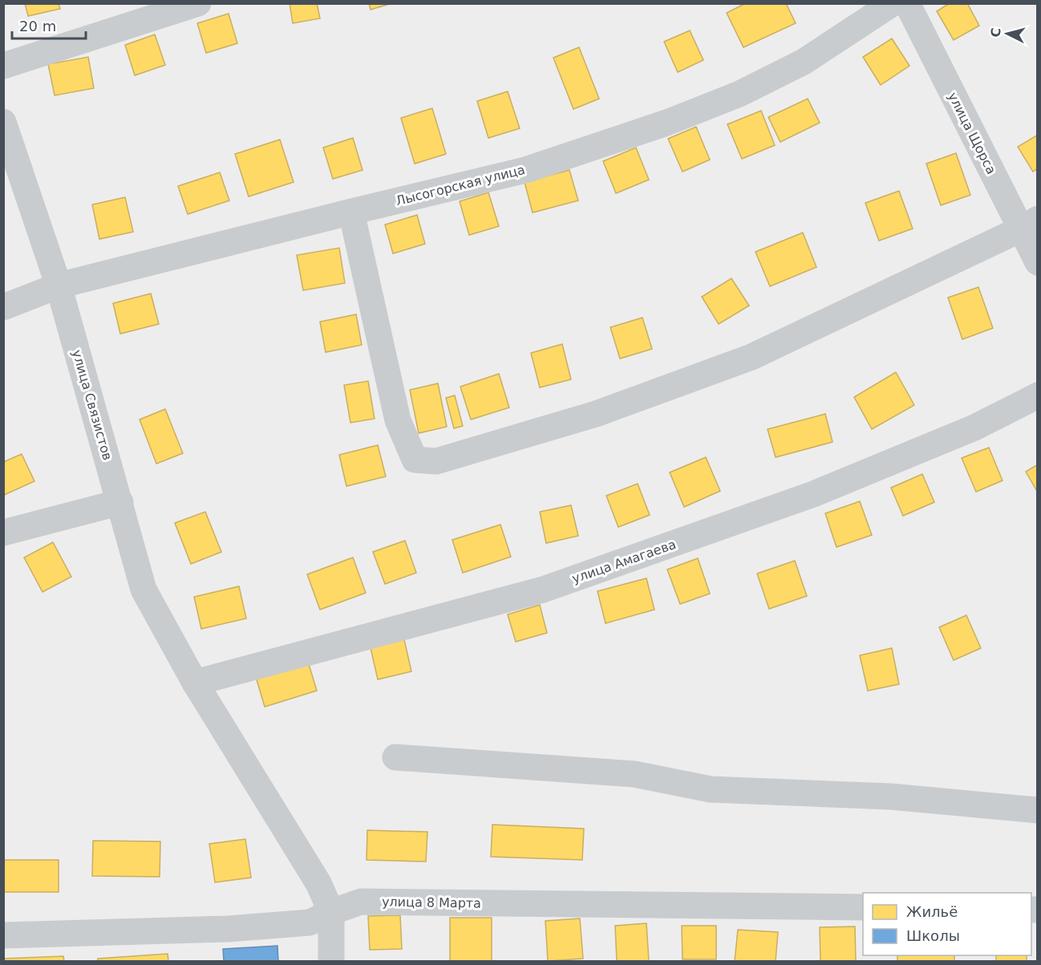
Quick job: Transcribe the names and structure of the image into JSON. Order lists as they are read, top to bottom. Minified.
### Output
{"streets":{"street":["улица Щорса","Лысогорская улица","улица Связистов","улица Амагаева","улица 8 Марта"]},"crossings":[["Лысогорская улица","улица Связистов"],["улица Связистов","улица Амагаева"],["улица Связистов","улица 8 Марта"]],"legend":["Жильё","Школы"],"scale_bar":"20 m","north":"left"}
